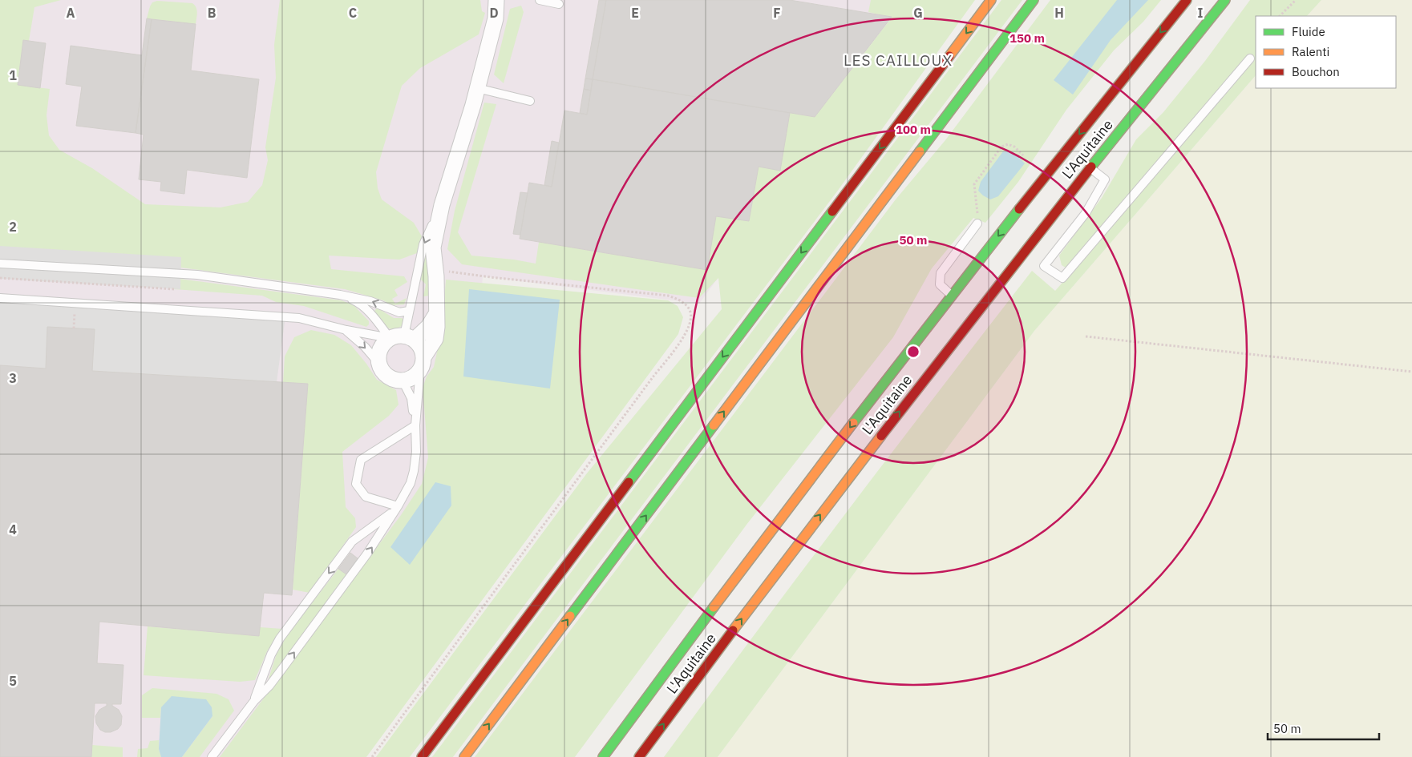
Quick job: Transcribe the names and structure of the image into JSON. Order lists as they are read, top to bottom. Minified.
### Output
{"streets":{"main road":["L'Aquitaine"]},"districts":["LES CAILLOUX"],"legend":["Fluide","Ralenti","Bouchon"],"scale_bar":"50 m","grid":{"columns":["A","B","C","D","E","F","G","H","I"],"rows":["1","2","3","4","5"]},"rings":["150 m","100 m","50 m"]}
